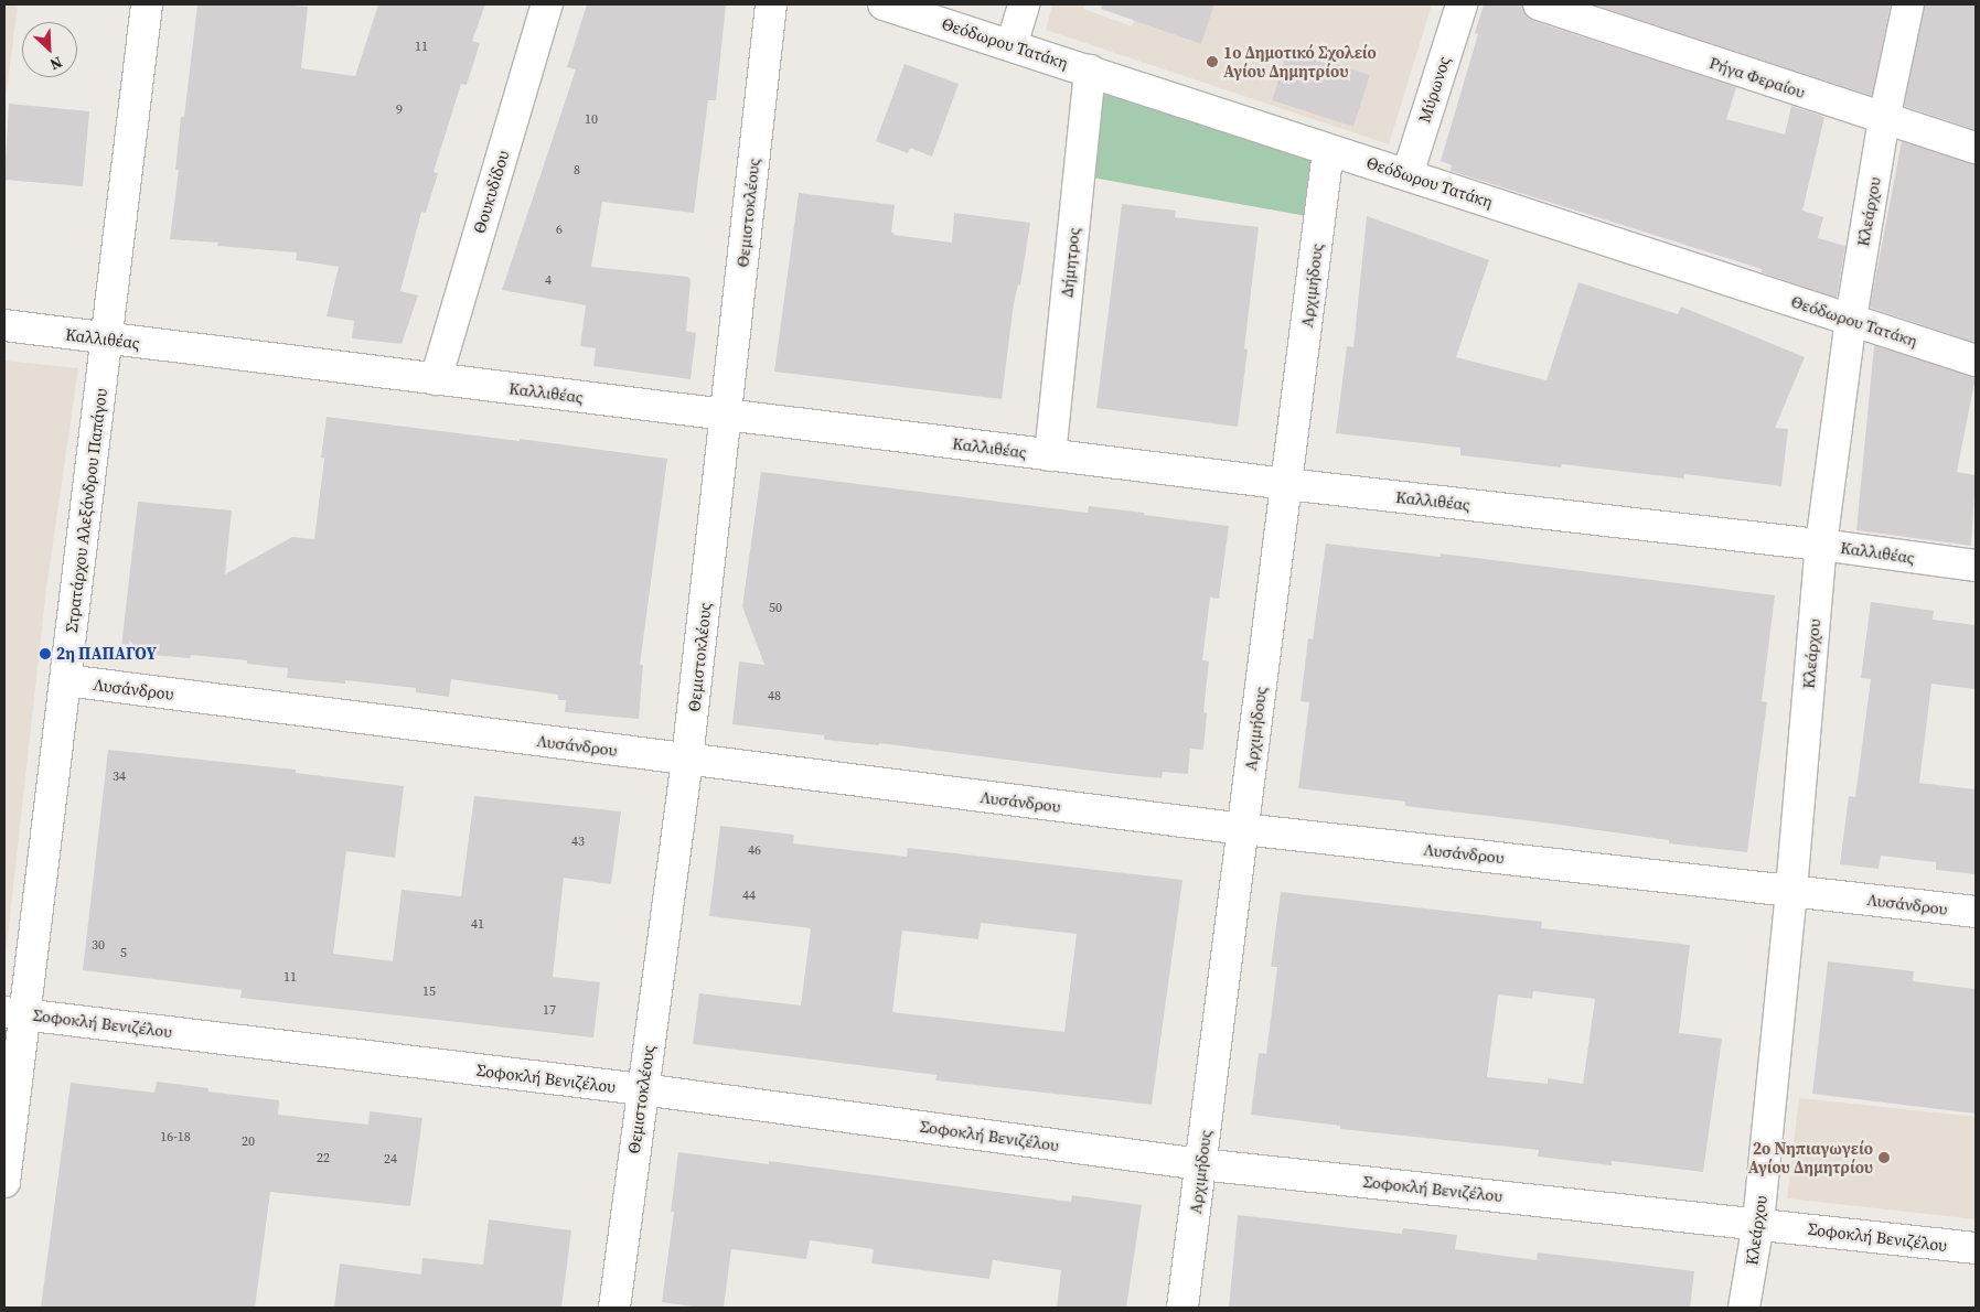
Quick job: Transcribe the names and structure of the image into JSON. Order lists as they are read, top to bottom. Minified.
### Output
{"streets":{"street":["Θεόδωρου Τατάκη","Ρήγα Φεραίου","Μύρωνος","Θουκυδίδου","Κλεάρχου","Θεμιστοκλέους","Δήμητρος","Αρχιμήδους","Καλλιθέας","Στρατάρχου Αλεξάνδρου Παπάγου","Λυσάνδρου","Σοφοκλή Βενιζέλου"]},"crossings":[["Θεόδωρου Τατάκη","Μύρωνος"],["Θεόδωρου Τατάκη","Κλεάρχου"],["Θεόδωρου Τατάκη","Δήμητρος"],["Θεόδωρου Τατάκη","Αρχιμήδους"],["Ρήγα Φεραίου","Κλεάρχου"],["Θουκυδίδου","Καλλιθέας"],["Κλεάρχου","Καλλιθέας"],["Κλεάρχου","Λυσάνδρου"],["Κλεάρχου","Σοφοκλή Βενιζέλου"],["Θεμιστοκλέους","Καλλιθέας"],["Θεμιστοκλέους","Λυσάνδρου"],["Θεμιστοκλέους","Σοφοκλή Βενιζέλου"],["Δήμητρος","Καλλιθέας"],["Αρχιμήδους","Καλλιθέας"],["Αρχιμήδους","Λυσάνδρου"],["Αρχιμήδους","Σοφοκλή Βενιζέλου"],["Καλλιθέας","Στρατάρχου Αλεξάνδρου Παπάγου"],["Στρατάρχου Αλεξάνδρου Παπάγου","Λυσάνδρου"],["Στρατάρχου Αλεξάνδρου Παπάγου","Σοφοκλή Βενιζέλου"]],"places":["1ο Δημοτικό Σχολείο Αγίου Δημητρίου","2η ΠΑΠΑΓΟΥ","2ο Νηπιαγωγείο Αγίου Δημητρίου"],"house_numbers":["11","9","10","8","6","4","50","48","34","43","46","44","41","30","5","11","15","17","16-18","20","22","24"],"north":"bottom right"}
